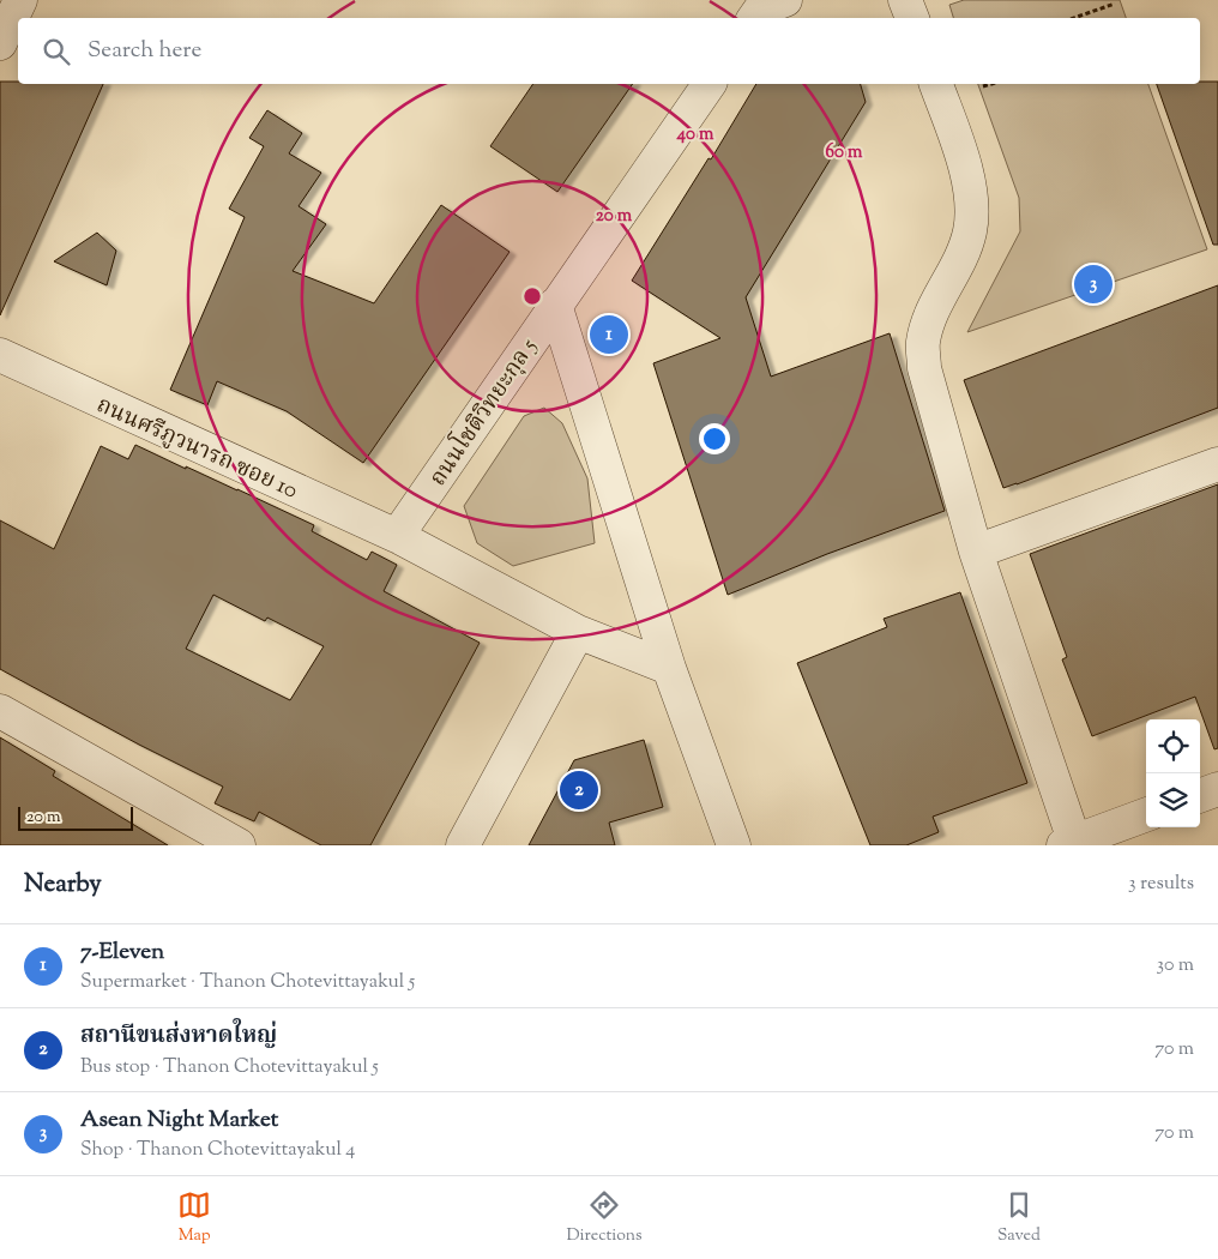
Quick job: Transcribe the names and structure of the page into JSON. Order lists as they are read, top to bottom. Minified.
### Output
{"streets":{"street":["ถนนโชติวิทยะกุล 5","ถนนศรีภูวนารถ ซอย 10"]},"crossings":[["ถนนโชติวิทยะกุล 5","ถนนศรีภูวนารถ ซอย 10"]],"scale_bar":"20 m","page":{"search":"Search here","pins":["3","1","2"],"scale":"20 m","heading":["Nearby","3 results"],"list":[{"mark":"1","name":"7-Eleven","note":"Supermarket · Thanon Chotevittayakul 5","value":"30 m"},{"mark":"2","name":"สถานีขนส่งหาดใหญ่","note":"Bus stop · Thanon Chotevittayakul 5","value":"70 m"},{"mark":"3","name":"Asean Night Market","note":"Shop · Thanon Chotevittayakul 4","value":"70 m"}],"nav":["Map","Directions","Saved"]},"rings":["40 m","60 m","20 m"]}
